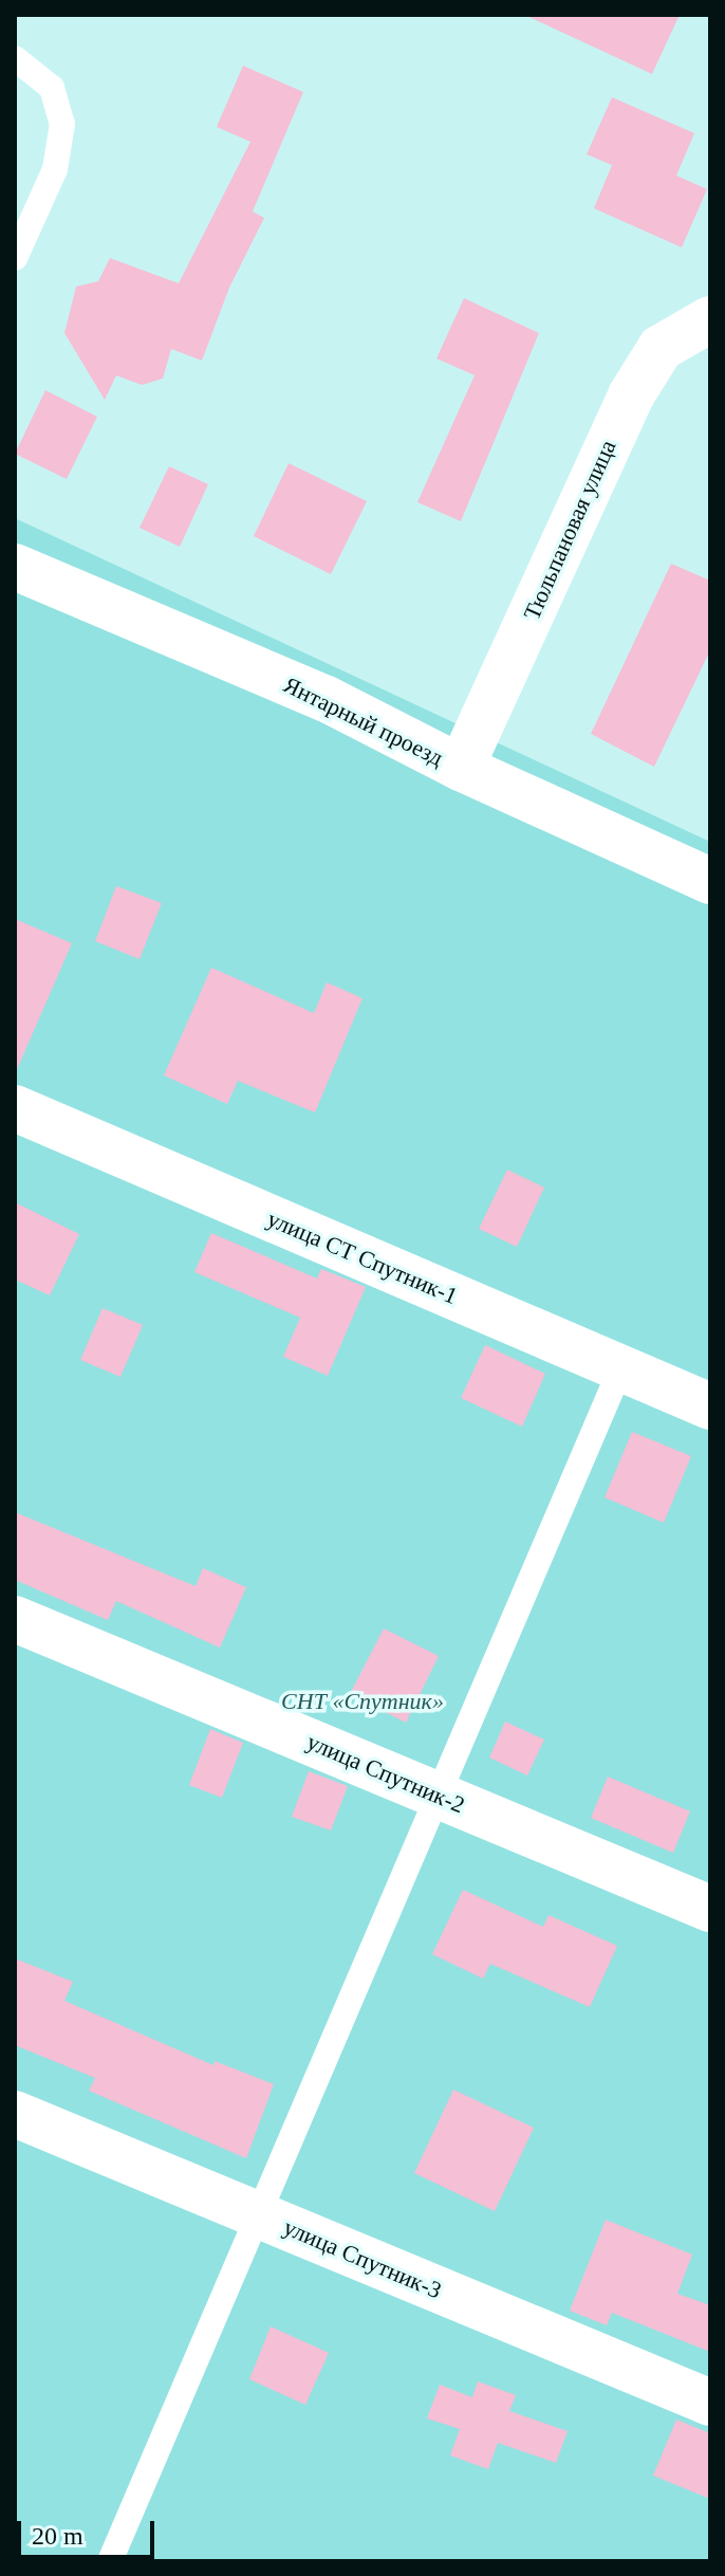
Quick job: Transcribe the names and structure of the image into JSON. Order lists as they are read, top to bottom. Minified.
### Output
{"streets":{"street":["Тюльпановая улица","Янтарный проезд","улица СТ Спутник-1","улица Спутник-2","улица Спутник-3"]},"crossings":[["Тюльпановая улица","Янтарный проезд"]],"parks":["СНТ «Спутник»"],"scale_bar":"20 m"}
